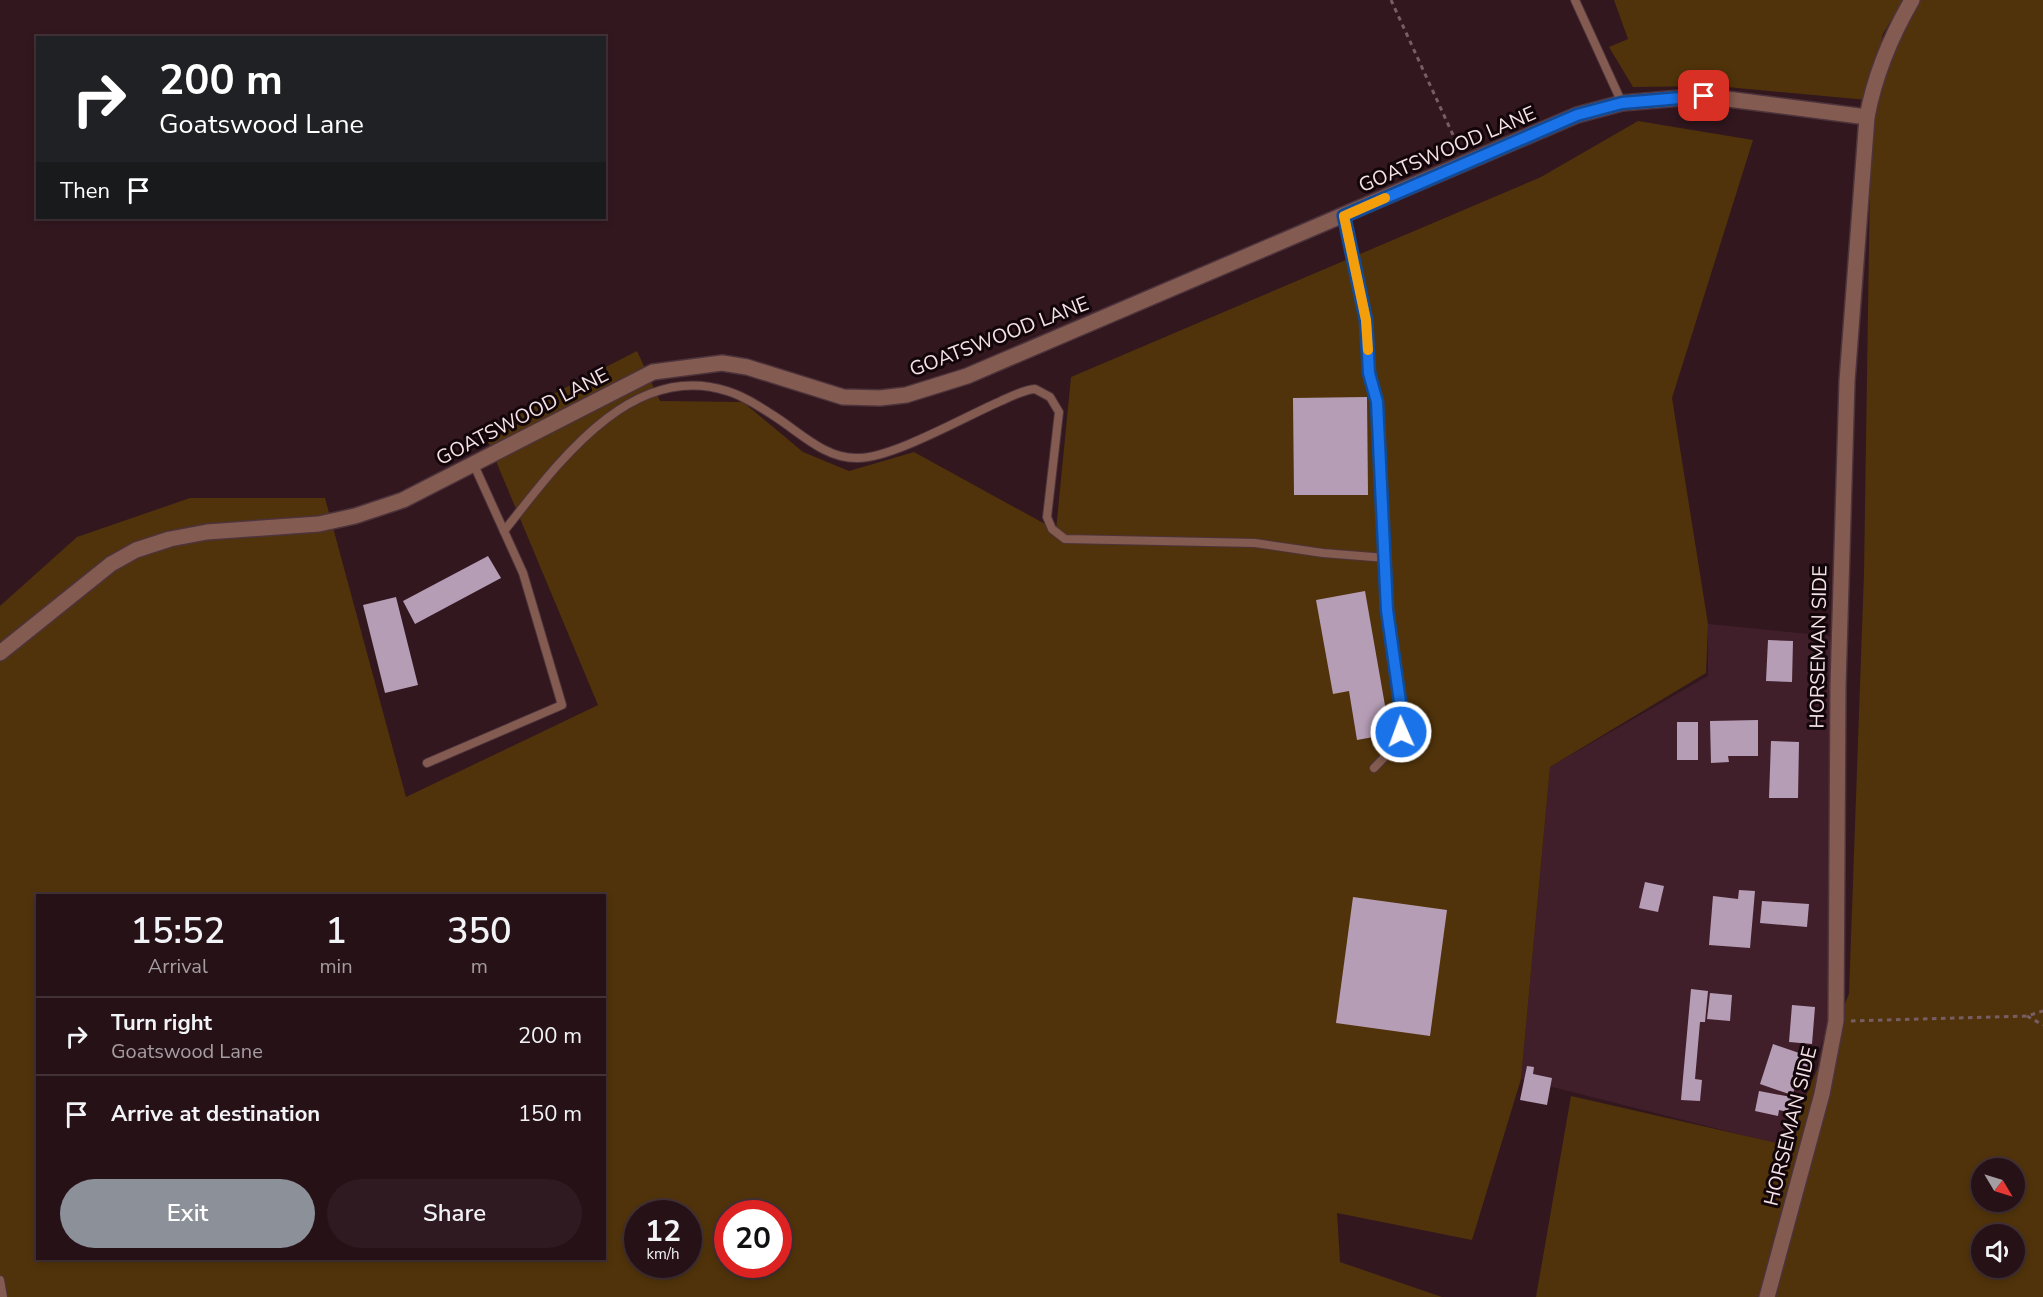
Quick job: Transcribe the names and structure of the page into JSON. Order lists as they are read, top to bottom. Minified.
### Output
{"streets":{"street":["GOATSWOOD LANE","HORSEMAN SIDE"]},"crossings":[["GOATSWOOD LANE","HORSEMAN SIDE"]],"north":"bottom right","page":{"turn":["200 m","Goatswood Lane"],"then":"Then","eta":["15:52","Arrival","1","min","350","m"],"list":[{"name":"Turn right","note":"Goatswood Lane","value":"200 m"},{"name":"Arrive at destination","value":"150 m"}],"buttons":["Exit","Share"],"speed":"12 km/h","limit":"20"}}
